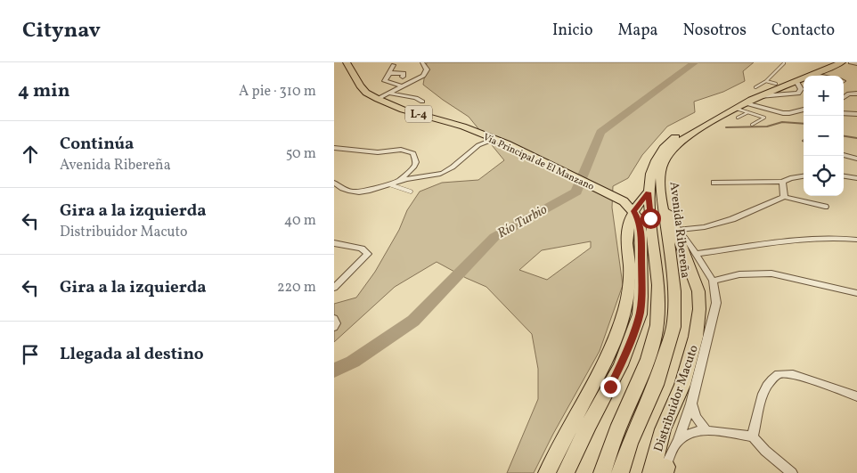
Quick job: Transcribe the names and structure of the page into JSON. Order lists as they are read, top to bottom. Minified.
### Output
{"streets":{"main road":["L-4","Vía Principal de El Manzano","Avenida Ribereña","Distribuidor Macuto"]},"crossings":[["Avenida Ribereña","Distribuidor Macuto"]],"water":["Río Turbio"],"page":{"header":"Citynav","nav":["Inicio","Mapa","Nosotros","Contacto"],"heading":["4 min","A pie · 310 m"],"map_buttons":["+","−"],"list":[["Continúa","Avenida Ribereña","50 m"],["Gira a la izquierda","Distribuidor Macuto","40 m"],["Gira a la izquierda","220 m"],"Llegada al destino"]}}
